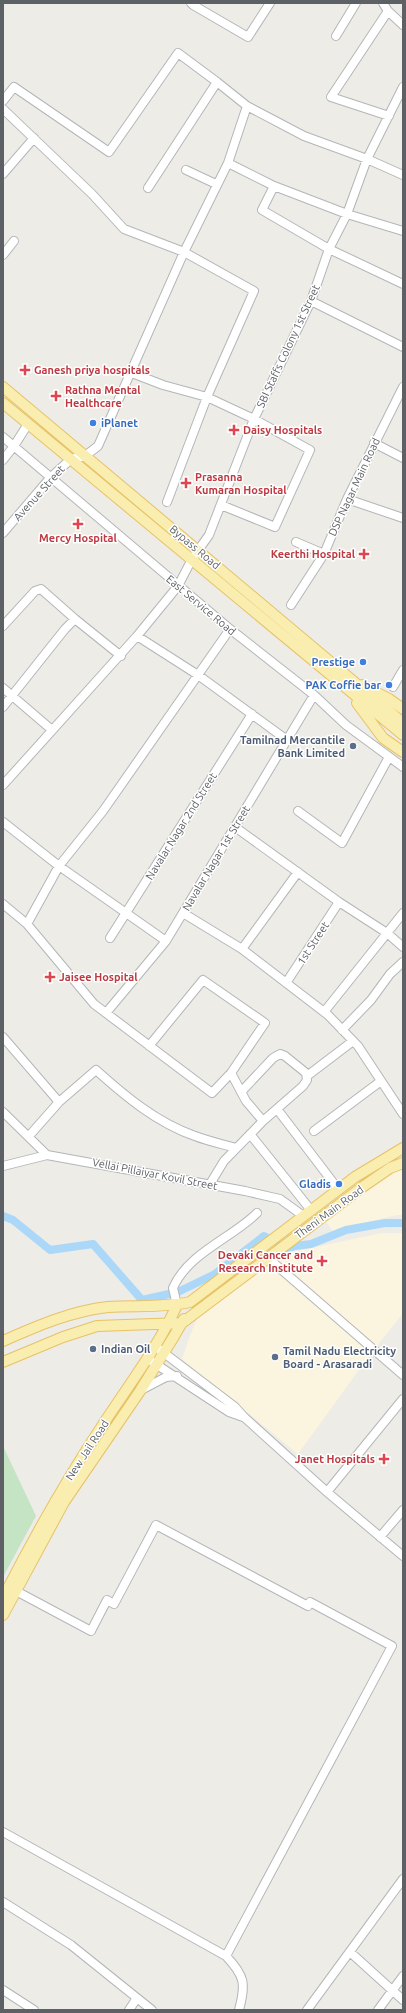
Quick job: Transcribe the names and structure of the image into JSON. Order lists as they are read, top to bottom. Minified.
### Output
{"streets":{"main road":["Bypass Road","Theni Main Road","New Jail Road"],"street":["SBI Staffs Colony 1st Street","DSP Nagar Main Road","Avenue Street","East Service Road","Navalar Nagar 2nd Street","Navalar Nagar 1st Street","1st Street","Vellai Pillaiyar Kovil Street"]},"crossings":[["SBI Staffs Colony 1st Street","Bypass Road"],["SBI Staffs Colony 1st Street","East Service Road"],["Avenue Street","Bypass Road"],["Avenue Street","East Service Road"],["East Service Road","Navalar Nagar 1st Street"],["Vellai Pillaiyar Kovil Street","Theni Main Road"]],"places":{"health":["Ganesh priya hospitals","Rathna Mental Healthcare","Daisy Hospitals","Prasanna Kumaran Hospital","Mercy Hospital","Keerthi Hospital","Jaisee Hospital","Devaki Cancer and Research Institute","Janet Hospitals"],"other":["iPlanet","Prestige","PAK Coffie bar","Tamilnad Mercantile Bank Limited","Gladis","Indian Oil","Tamil Nadu Electricity Board - Arasaradi"]}}
